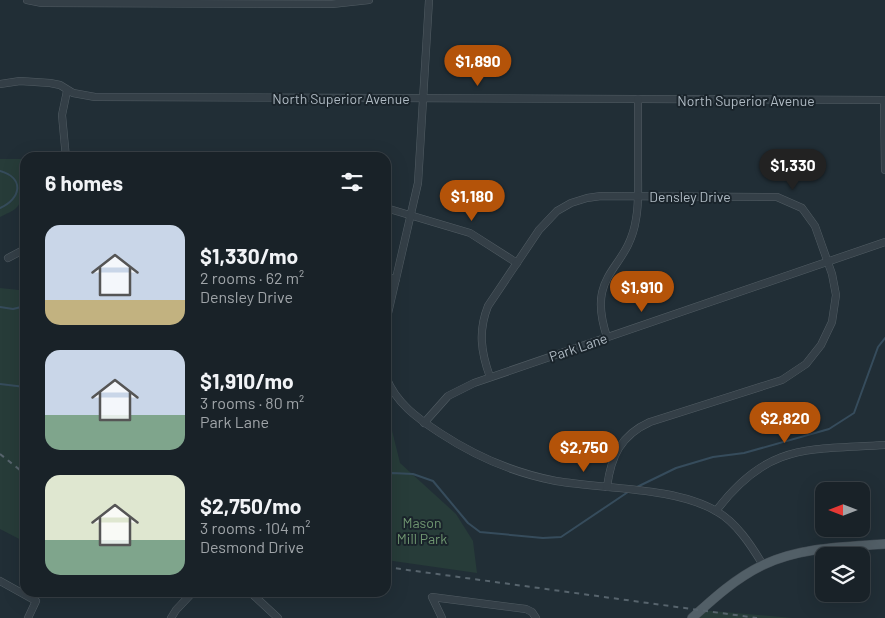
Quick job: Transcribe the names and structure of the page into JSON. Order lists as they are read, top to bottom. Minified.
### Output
{"streets":{"street":["North Superior Avenue","Densley Drive","Park Lane"]},"crossings":[["Densley Drive","Park Lane"]],"parks":["Mason Mill Park"],"north":"left","page":{"price":["$1,890","$1,330","$1,180","$1,910","$2,820","$2,750"],"heading":"6 homes","list":[{"name":"$1,330/mo","note":"2 rooms · 62 m² · Densley Drive"},{"name":"$1,910/mo","note":"3 rooms · 80 m² · Park Lane"},{"name":"$2,750/mo","note":"3 rooms · 104 m² · Desmond Drive"}]}}
